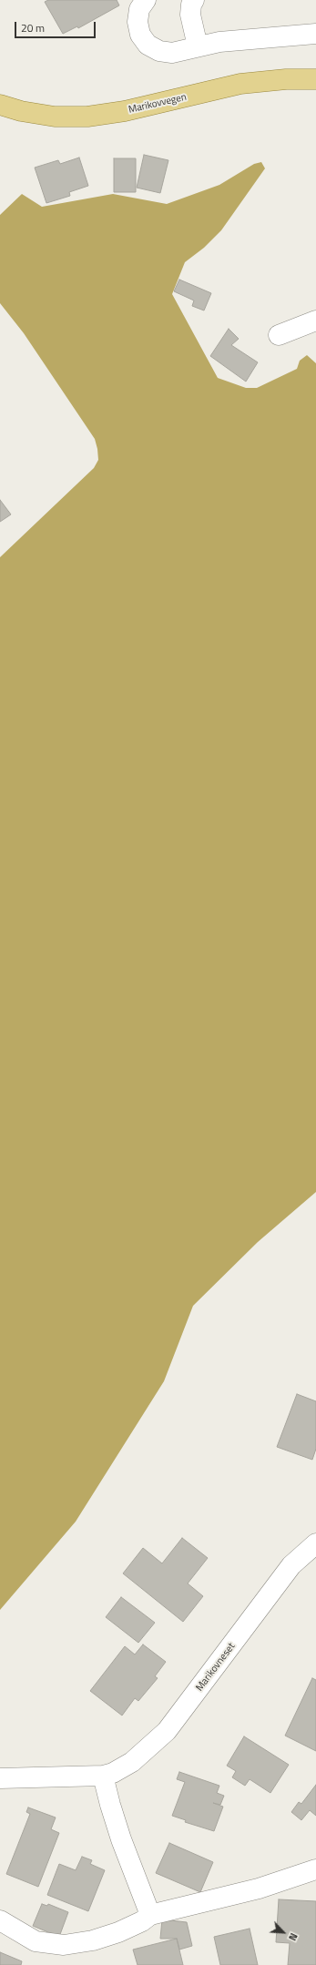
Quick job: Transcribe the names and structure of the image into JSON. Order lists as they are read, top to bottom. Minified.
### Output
{"streets":{"main road":["Marikovvegen"],"street":["Marikovneset"]},"scale_bar":"20 m","north":"bottom right"}
